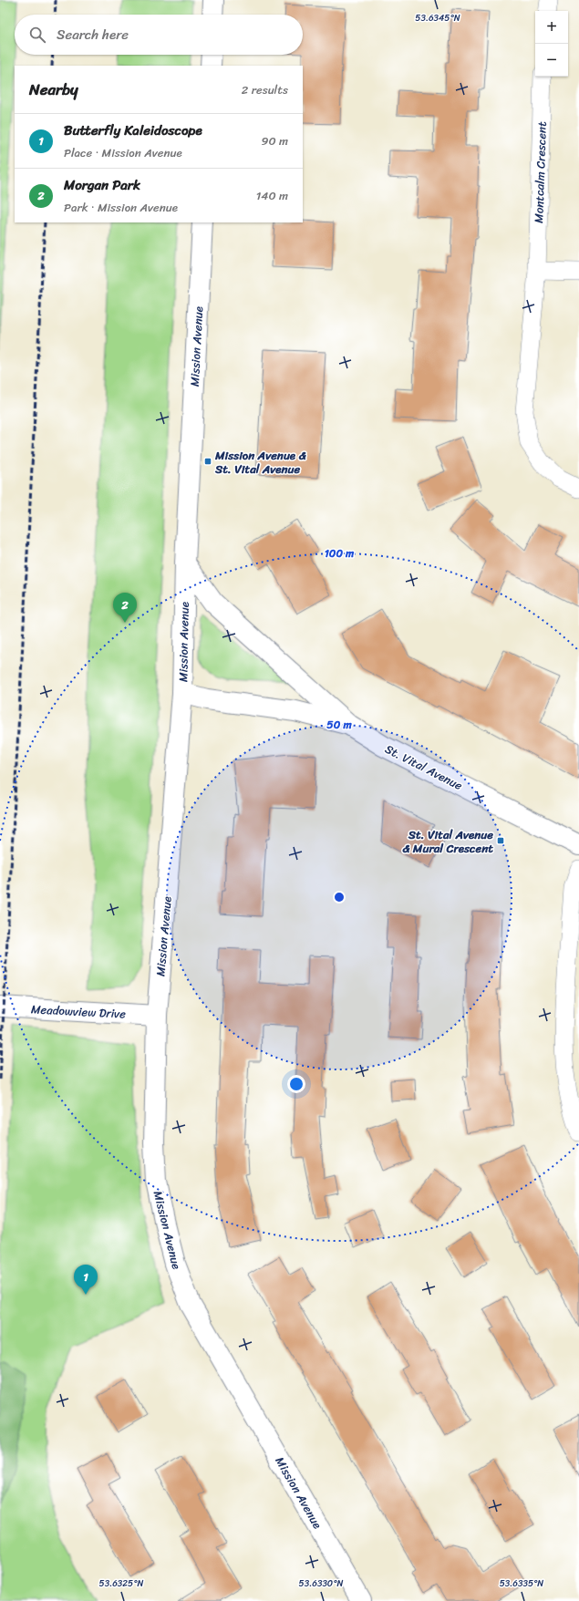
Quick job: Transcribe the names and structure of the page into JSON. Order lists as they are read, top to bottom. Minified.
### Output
{"streets":{"street":["Montcalm Crescent","Mission Avenue","St. Vital Avenue","Meadowview Drive"]},"crossings":[["Mission Avenue","St. Vital Avenue"],["Mission Avenue","Meadowview Drive"]],"places":{"transit":["Mission Avenue & St. Vital Avenue","St. Vital Avenue & Mural Crescent"]},"page":{"map_buttons":["+","−"],"search":"Search here","heading":["Nearby","2 results"],"list":[{"mark":"1","name":"Butterfly Kaleidoscope","note":"Place · Mission Avenue","value":"90 m"},{"mark":"2","name":"Morgan Park","note":"Park · Mission Avenue","value":"140 m"}],"pins":["2","1"]},"coordinates":["53.6345°N","53.6325°N","53.6330°N","53.6335°N"],"rings":["100 m","50 m"]}
